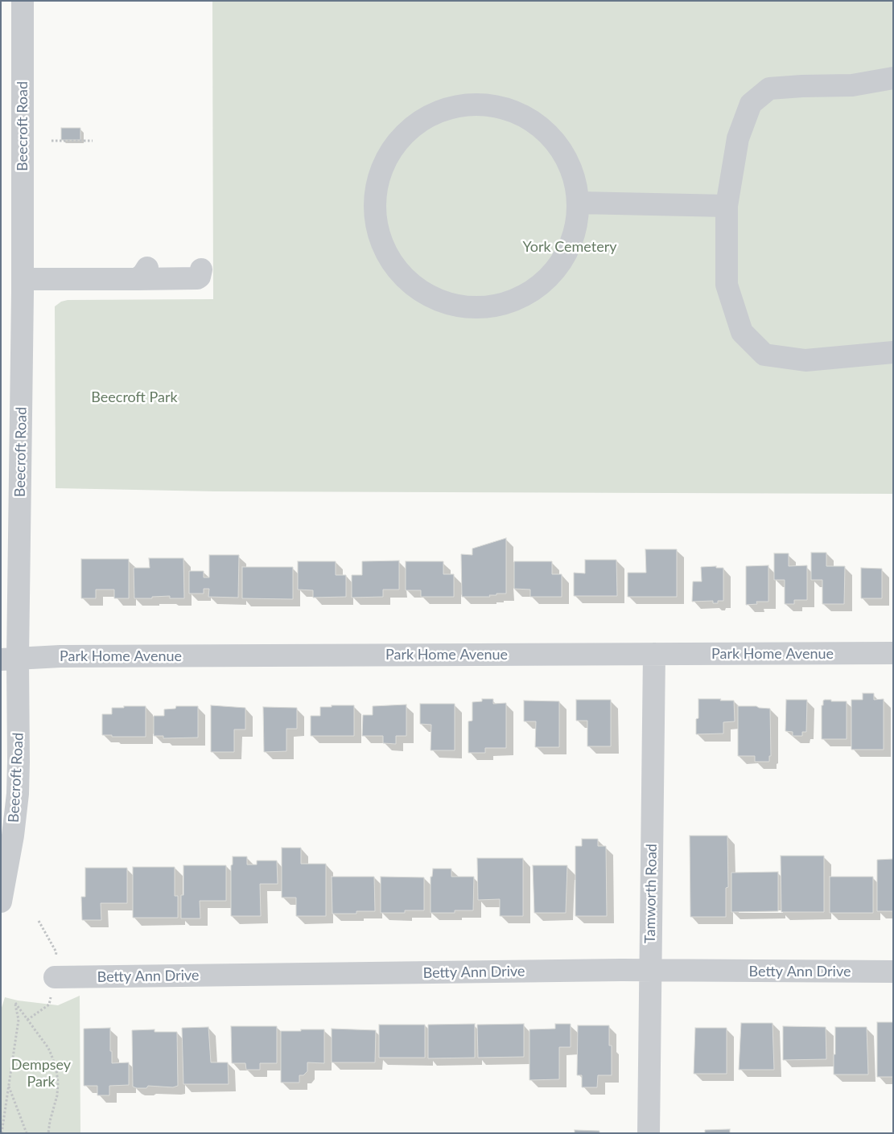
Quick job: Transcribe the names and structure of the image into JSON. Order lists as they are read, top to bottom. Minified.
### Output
{"streets":{"street":["Beecroft Road","Park Home Avenue","Tamworth Road","Betty Ann Drive"]},"crossings":[["Beecroft Road","Park Home Avenue"],["Park Home Avenue","Tamworth Road"],["Tamworth Road","Betty Ann Drive"]],"parks":["York Cemetery","Beecroft Park","Dempsey Park"]}
